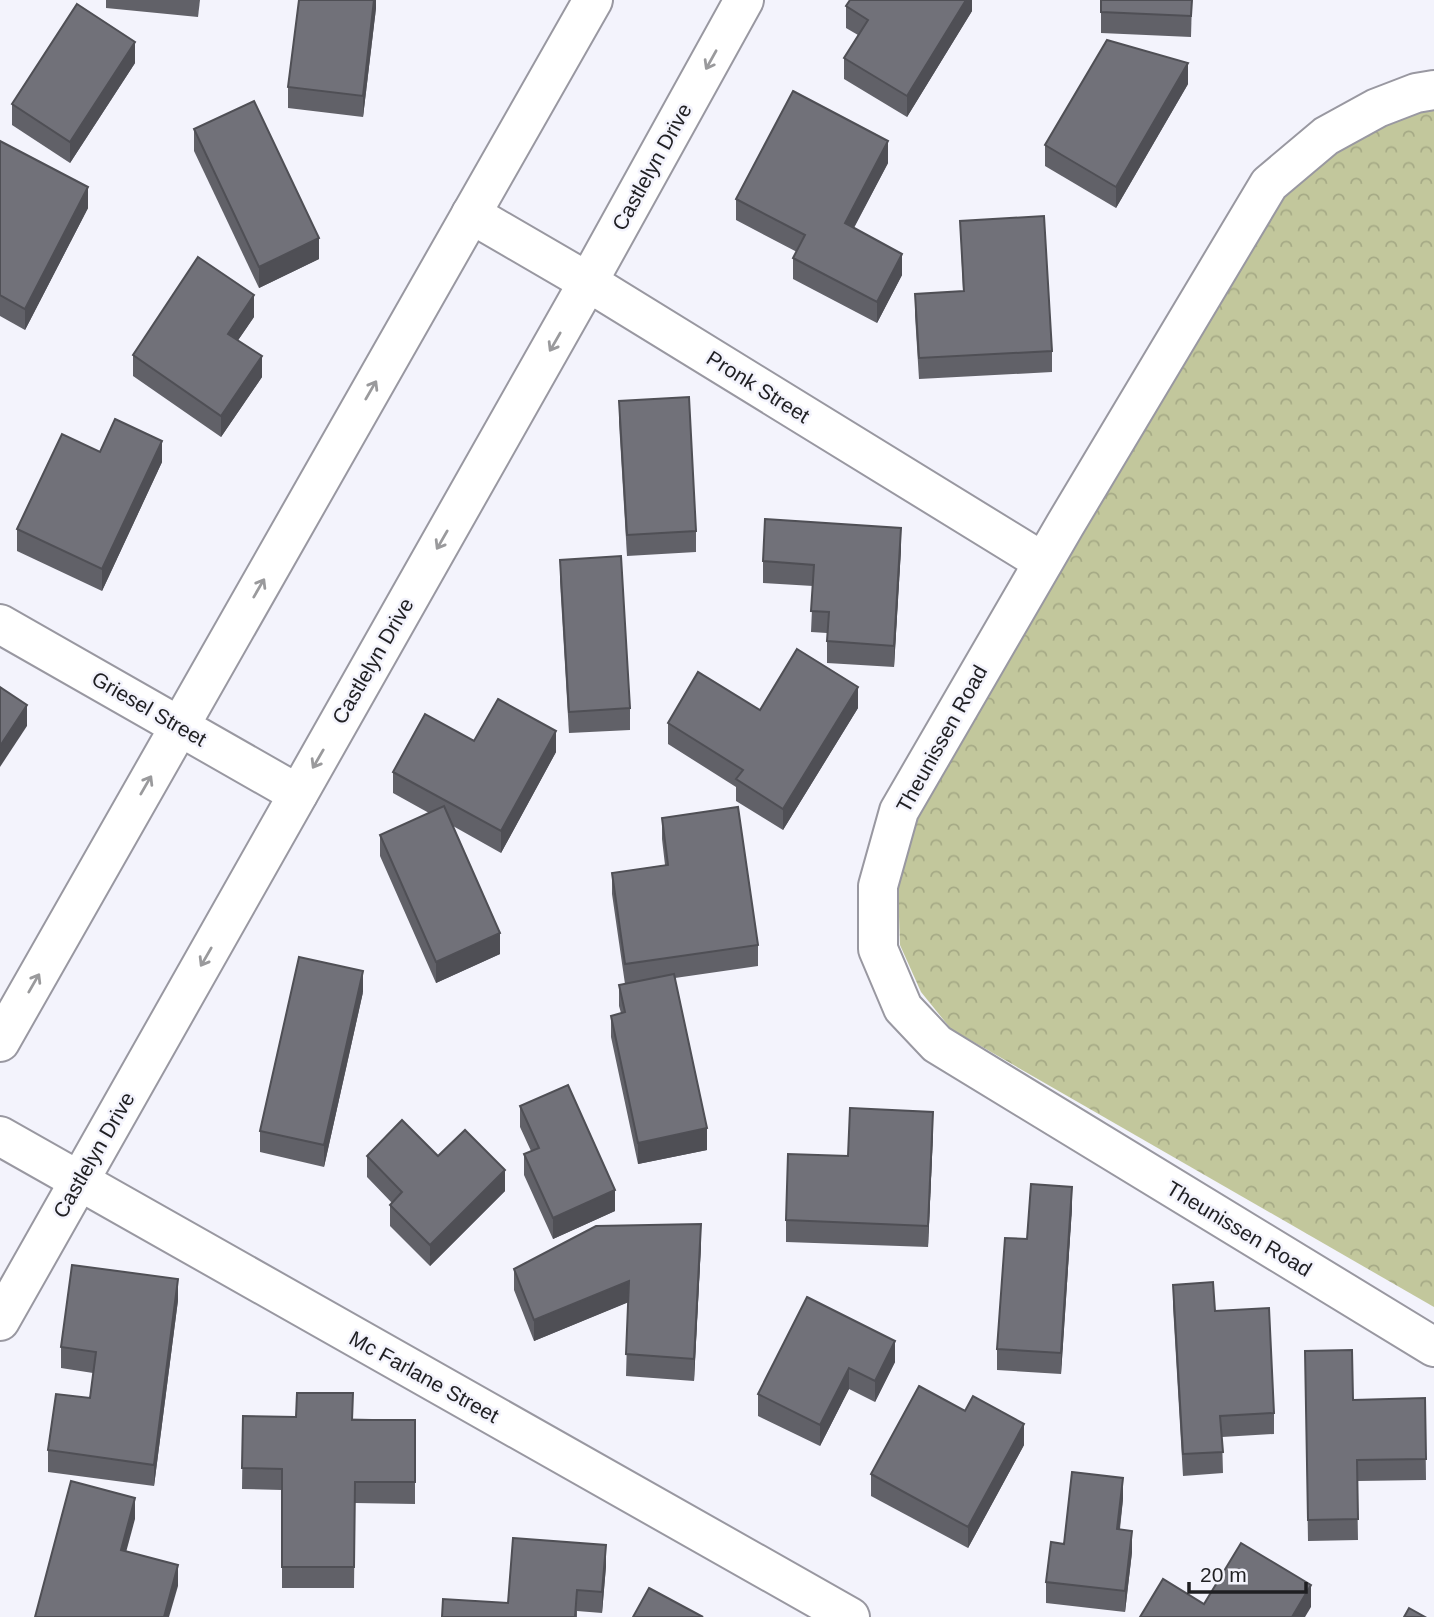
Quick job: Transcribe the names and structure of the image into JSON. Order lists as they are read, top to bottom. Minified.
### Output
{"streets":{"street":["Castlelyn Drive","Pronk Street","Griesel Street","Theunissen Road","Mc Farlane Street"]},"crossings":[["Castlelyn Drive","Pronk Street"],["Castlelyn Drive","Griesel Street"],["Castlelyn Drive","Mc Farlane Street"],["Pronk Street","Theunissen Road"]],"scale_bar":"20 m"}
